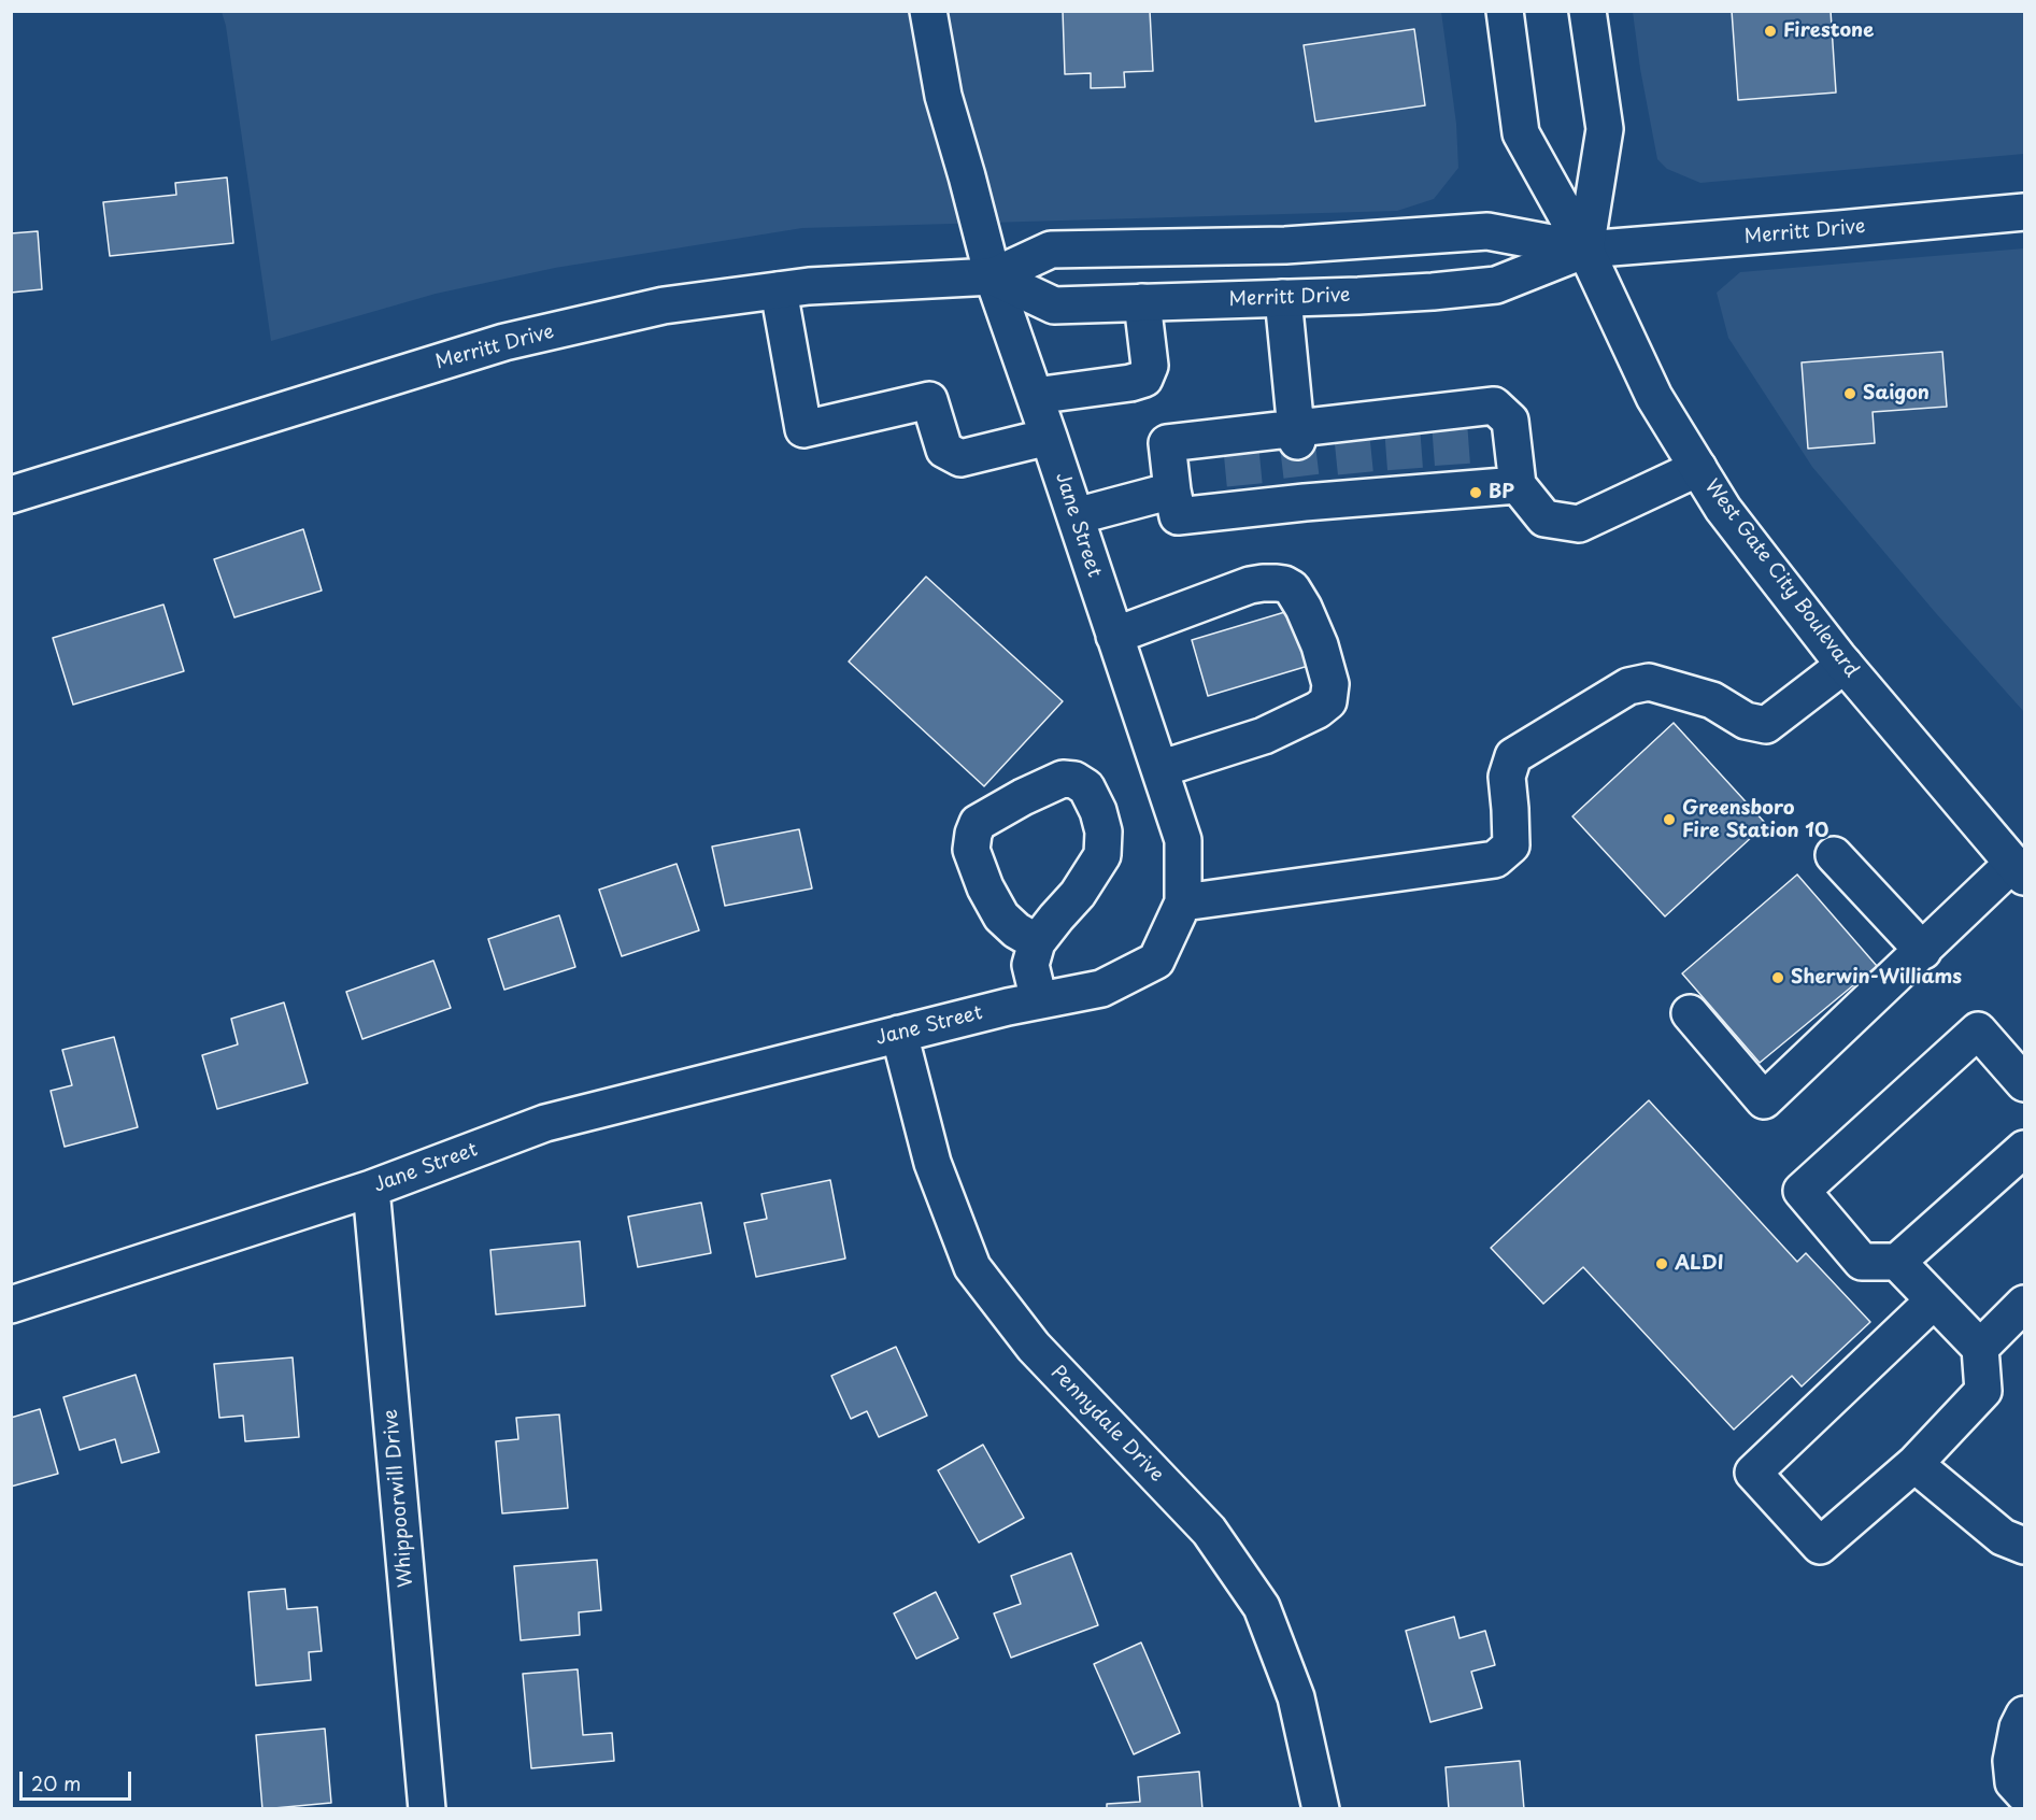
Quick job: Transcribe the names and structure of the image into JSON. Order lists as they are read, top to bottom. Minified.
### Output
{"streets":{"street":["Merritt Drive","Jane Street","West Gate City Boulevard","Pennydale Drive","Whippoorwill Drive"]},"crossings":[["Merritt Drive","Jane Street"],["Merritt Drive","West Gate City Boulevard"],["Jane Street","Pennydale Drive"],["Jane Street","Whippoorwill Drive"]],"places":["Firestone","Saigon","BP","Greensboro Fire Station 10","Sherwin-Williams","ALDI"],"scale_bar":"20 m"}
